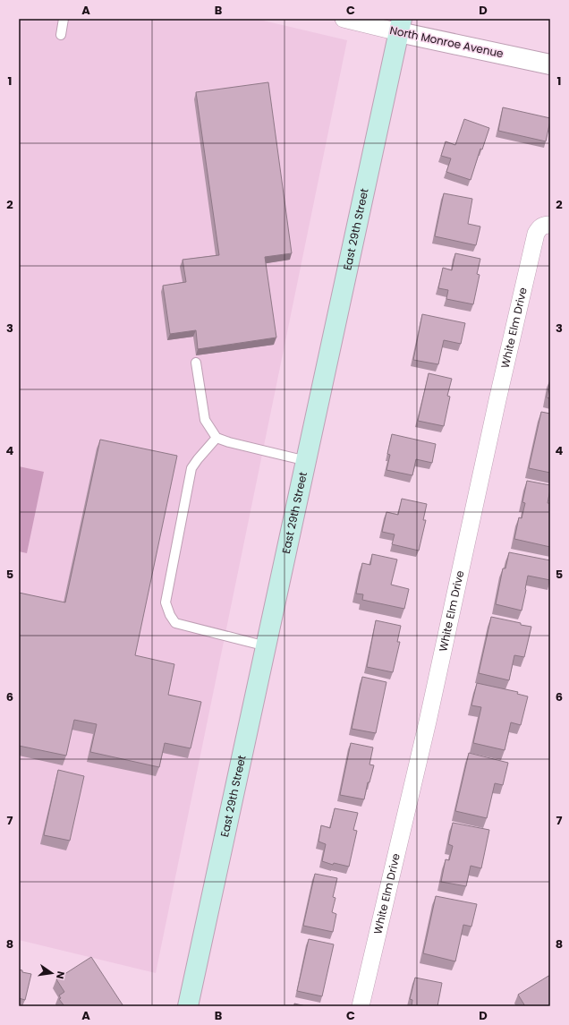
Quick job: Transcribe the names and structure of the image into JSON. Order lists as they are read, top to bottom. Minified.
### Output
{"streets":{"main road":["East 29th Street"],"street":["North Monroe Avenue","White Elm Drive"]},"crossings":[["North Monroe Avenue","East 29th Street"]],"north":"right","grid":{"columns":["A","B","C","D"],"rows":["1","2","3","4","5","6","7","8"]}}
